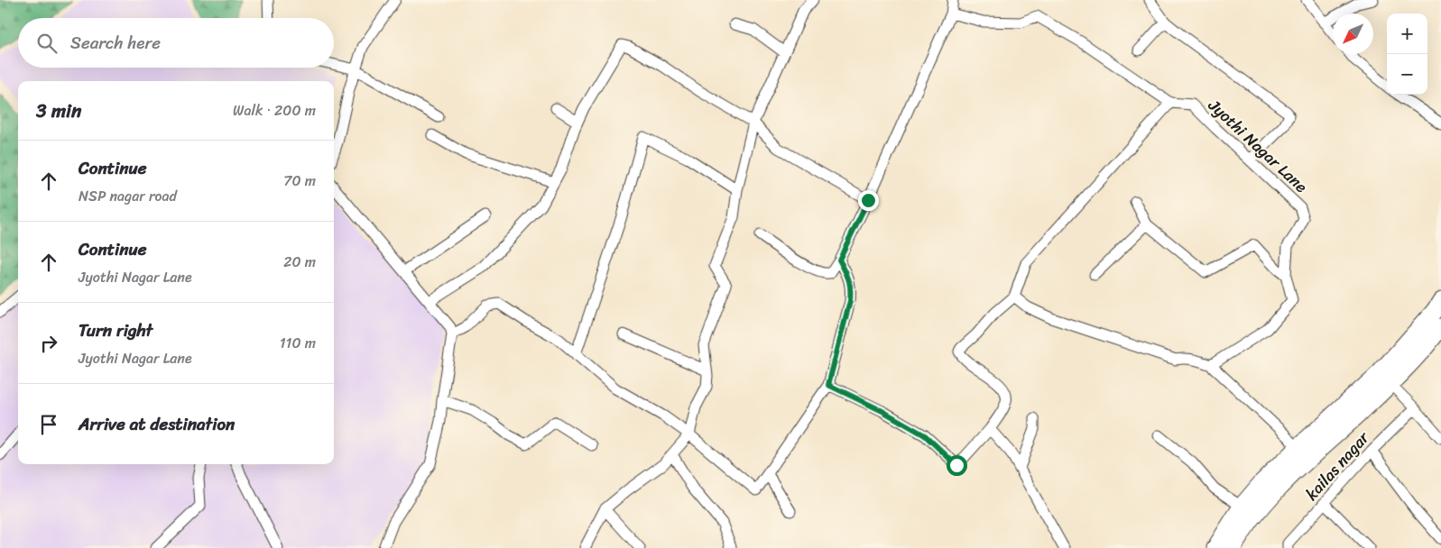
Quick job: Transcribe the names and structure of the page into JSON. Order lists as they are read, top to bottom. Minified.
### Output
{"streets":{"street":["Jyothi Nagar Lane","kailas nagar"]},"north":"bottom left","page":{"map_buttons":["+","−"],"search":"Search here","heading":["3 min","Walk · 200 m"],"list":[["Continue","NSP nagar road","70 m"],["Continue","Jyothi Nagar Lane","20 m"],["Turn right","Jyothi Nagar Lane","110 m"],"Arrive at destination"]}}
